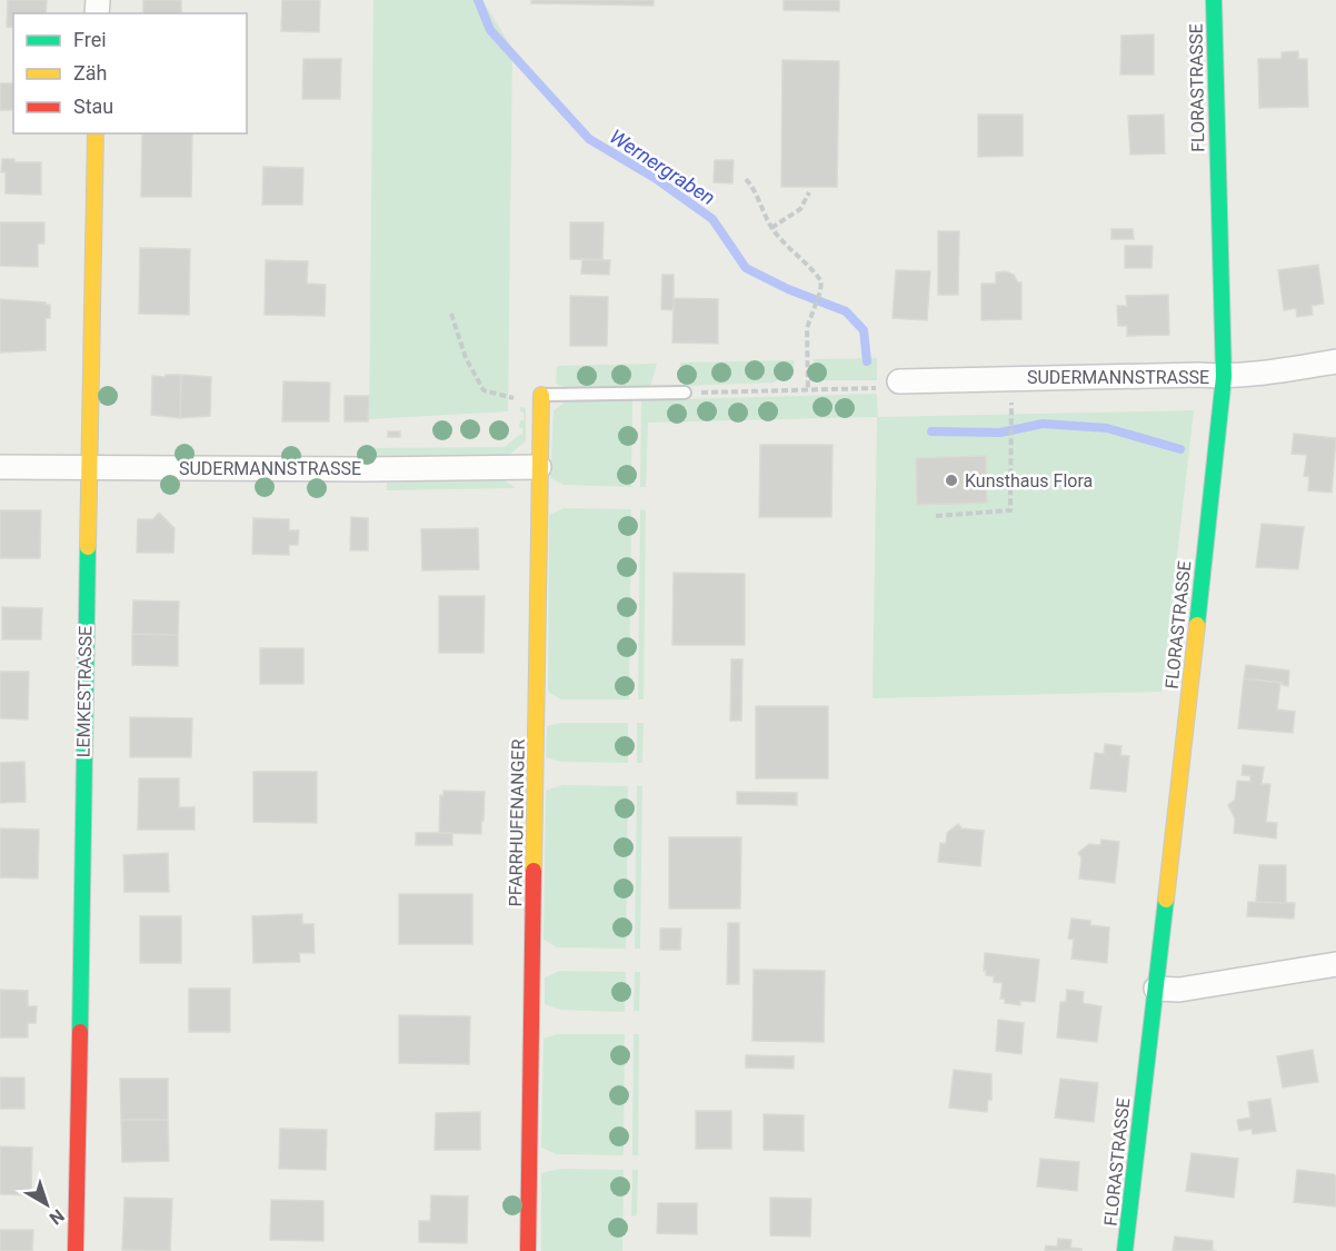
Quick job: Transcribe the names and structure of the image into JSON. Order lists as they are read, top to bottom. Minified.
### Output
{"streets":{"street":["FLORASTRASSE","SUDERMANNSTRASSE","LEMKESTRASSE","PFARRHUFENANGER"]},"crossings":[["FLORASTRASSE","SUDERMANNSTRASSE"],["SUDERMANNSTRASSE","LEMKESTRASSE"],["SUDERMANNSTRASSE","PFARRHUFENANGER"]],"water":["Wernergraben"],"places":["Kunsthaus Flora"],"legend":["Frei","Zäh","Stau"],"north":"bottom right"}
